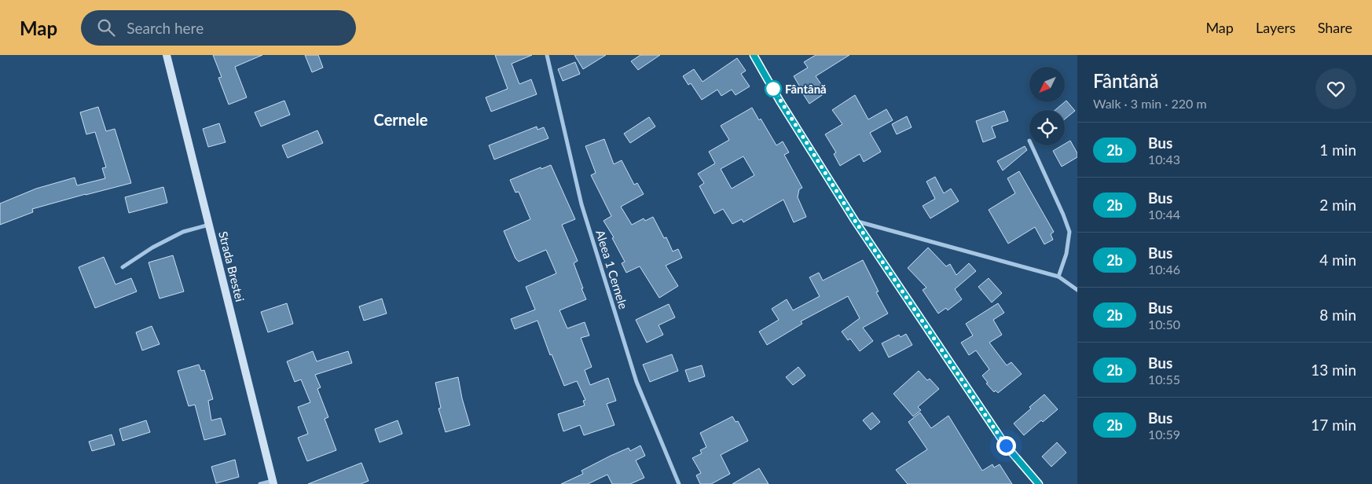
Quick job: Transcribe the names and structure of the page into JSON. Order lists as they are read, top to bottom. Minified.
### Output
{"streets":{"main road":["Strada Brestei"],"street":["Aleea 1 Cernele"]},"districts":["Cernele"],"places":["Fântână"],"lines":["bus line 2b"],"north":"bottom left","page":{"header":"Map","search":"Search here","nav":["Map","Layers","Share"],"heading":["Fântână","Walk · 3 min · 220 m"],"list":[{"mark":"2b","name":"Bus","note":"10:43","value":"1 min"},{"mark":"2b","name":"Bus","note":"10:44","value":"2 min"},{"mark":"2b","name":"Bus","note":"10:46","value":"4 min"},{"mark":"2b","name":"Bus","note":"10:50","value":"8 min"},{"mark":"2b","name":"Bus","note":"10:55","value":"13 min"},{"mark":"2b","name":"Bus","note":"10:59","value":"17 min"}]}}
